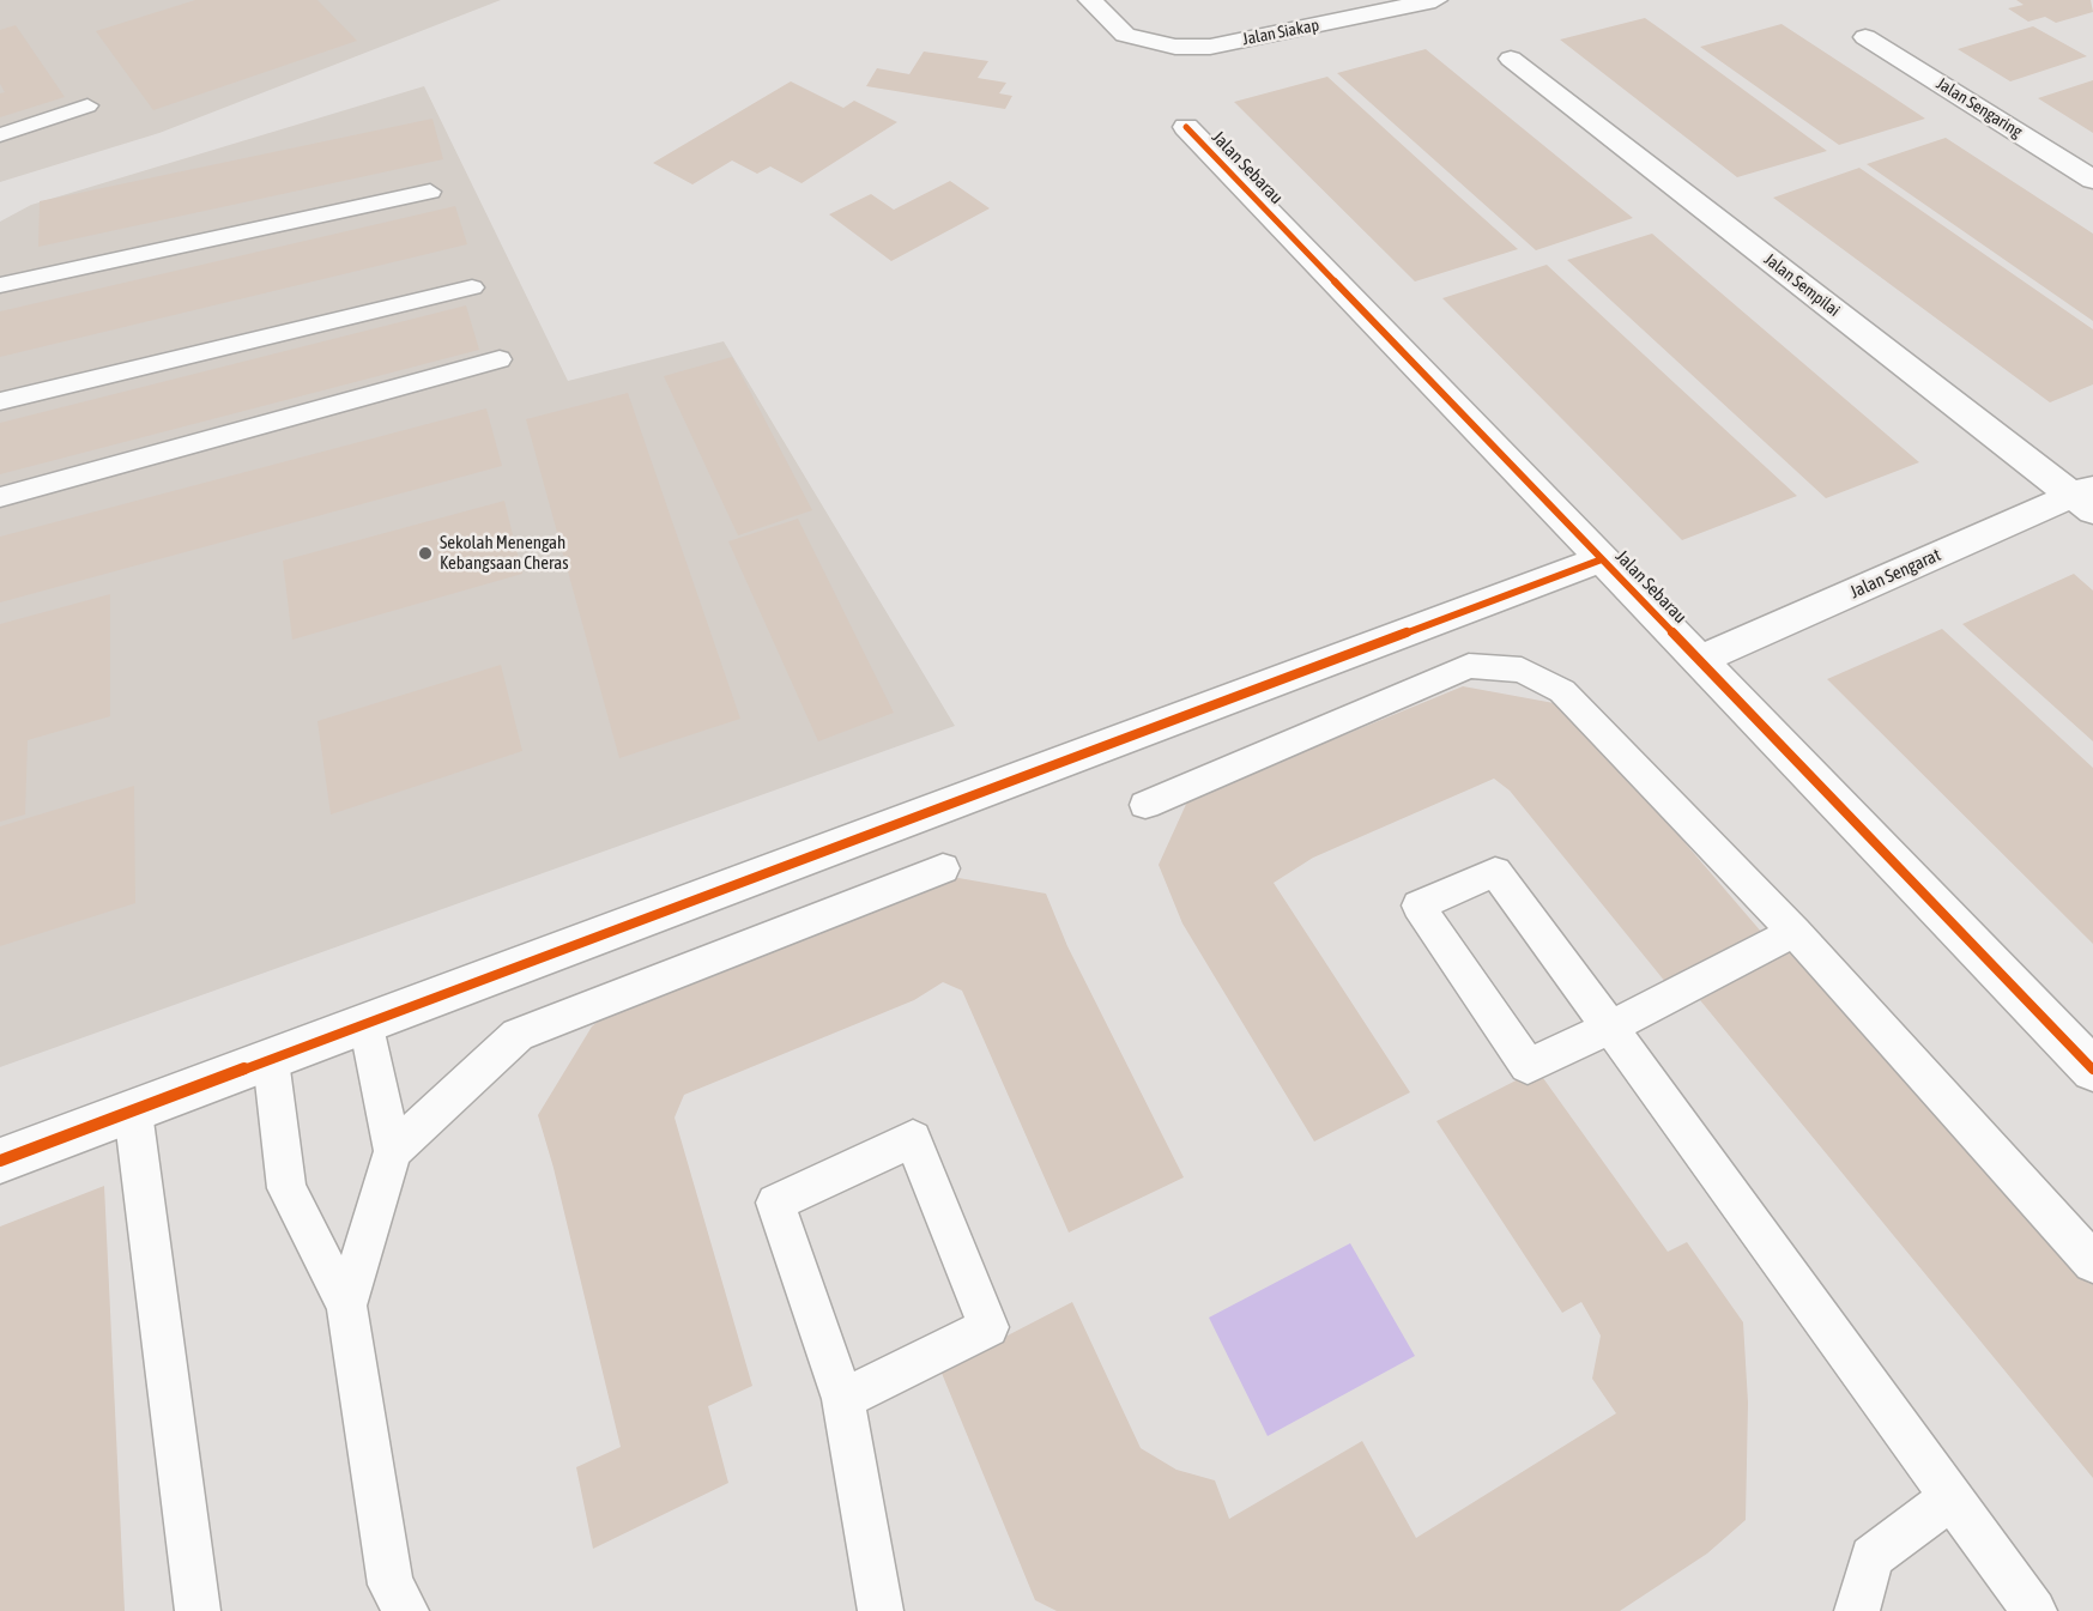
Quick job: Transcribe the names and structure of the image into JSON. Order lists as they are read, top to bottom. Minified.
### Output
{"streets":{"street":["Jalan Siakap","Jalan Sengaring","Jalan Sebarau","Jalan Sempilai","Jalan Sengarat"]},"crossings":[["Jalan Sebarau","Jalan Sengarat"],["Jalan Sempilai","Jalan Sengarat"]],"places":["Sekolah Menengah Kebangsaan Cheras"]}
